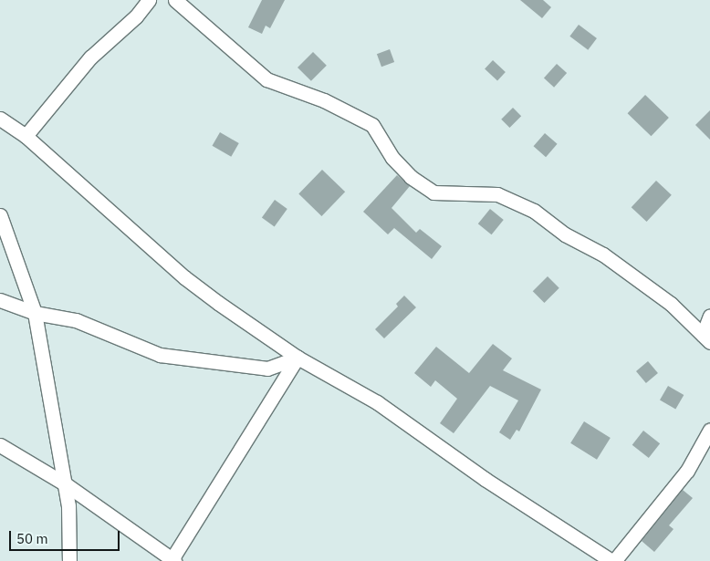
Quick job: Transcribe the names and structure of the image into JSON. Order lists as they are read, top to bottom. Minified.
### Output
{"scale_bar":"50 m"}
